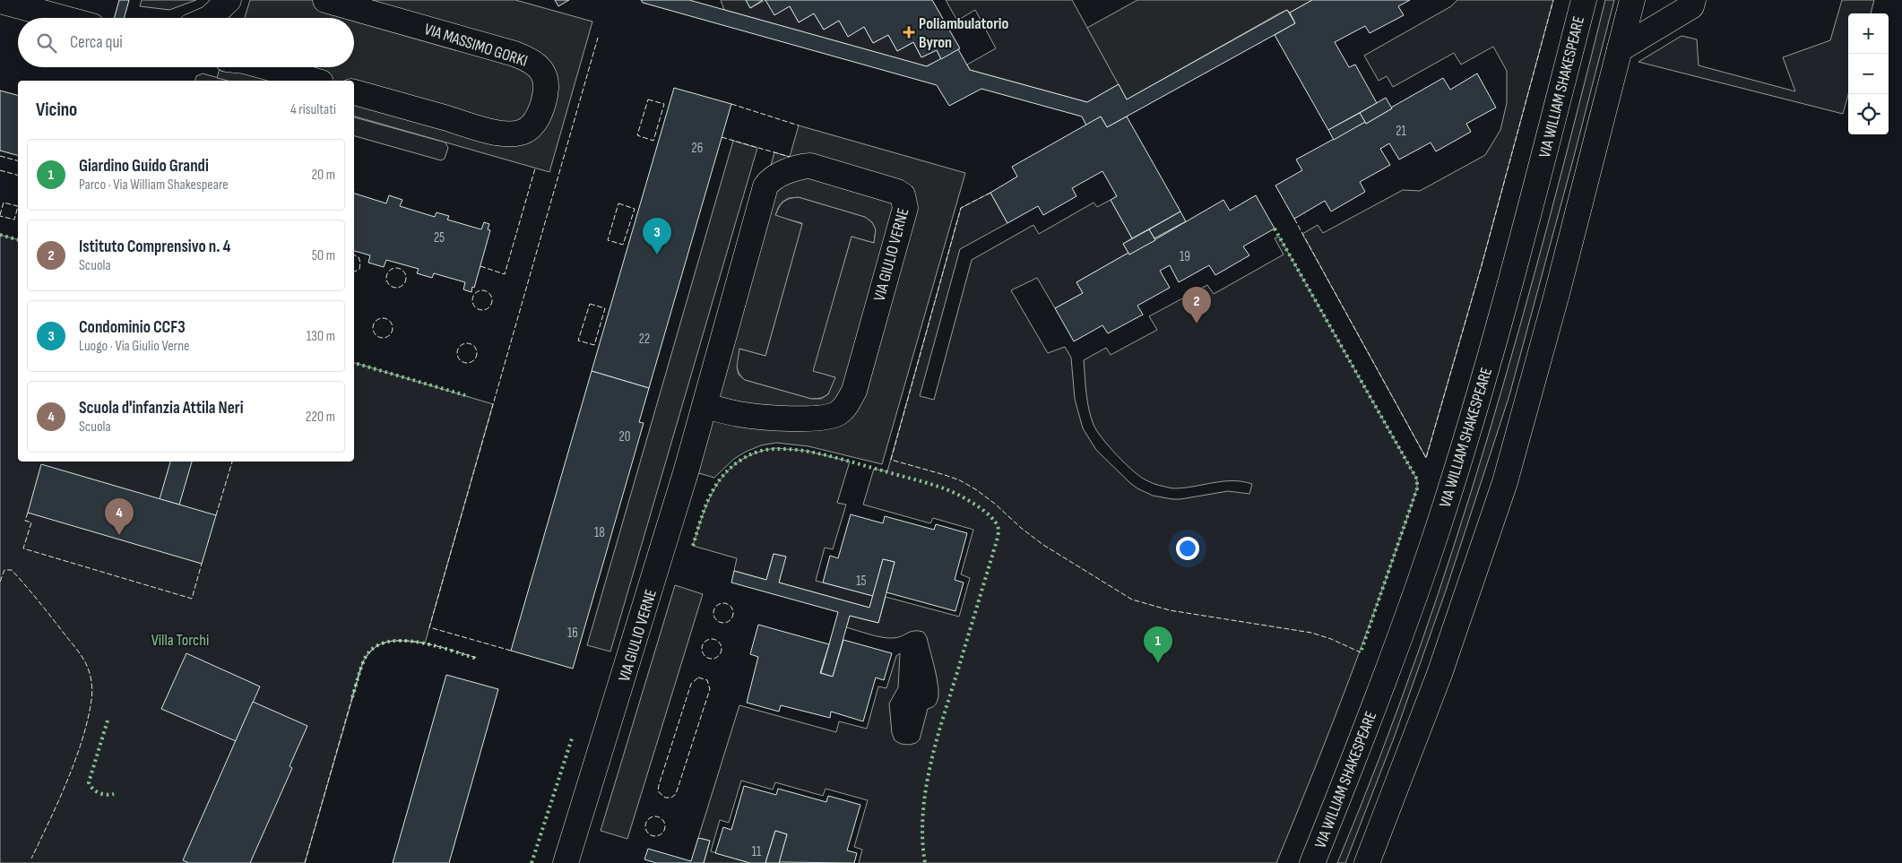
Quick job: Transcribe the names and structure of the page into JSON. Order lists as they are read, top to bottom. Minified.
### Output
{"streets":{"main road":["VIA MASSIMO GORKI","VIA WILLIAM SHAKESPEARE","VIA GIULIO VERNE"]},"parks":["Villa Torchi"],"places":{"health":["Poliambulatorio Byron"]},"house_numbers":["21","26","25","19","22","20","18","15","16","11"],"page":{"map_buttons":["+","−"],"search":"Cerca qui","heading":["Vicino","4 risultati"],"list":[{"mark":"1","name":"Giardino Guido Grandi","note":"Parco · Via William Shakespeare","value":"20 m"},{"mark":"2","name":"Istituto Comprensivo n. 4","note":"Scuola","value":"50 m"},{"mark":"3","name":"Condominio CCF3","note":"Luogo · Via Giulio Verne","value":"130 m"},{"mark":"4","name":"Scuola d'infanzia Attila Neri","note":"Scuola","value":"220 m"}],"pins":["3","2","4","1"]}}
